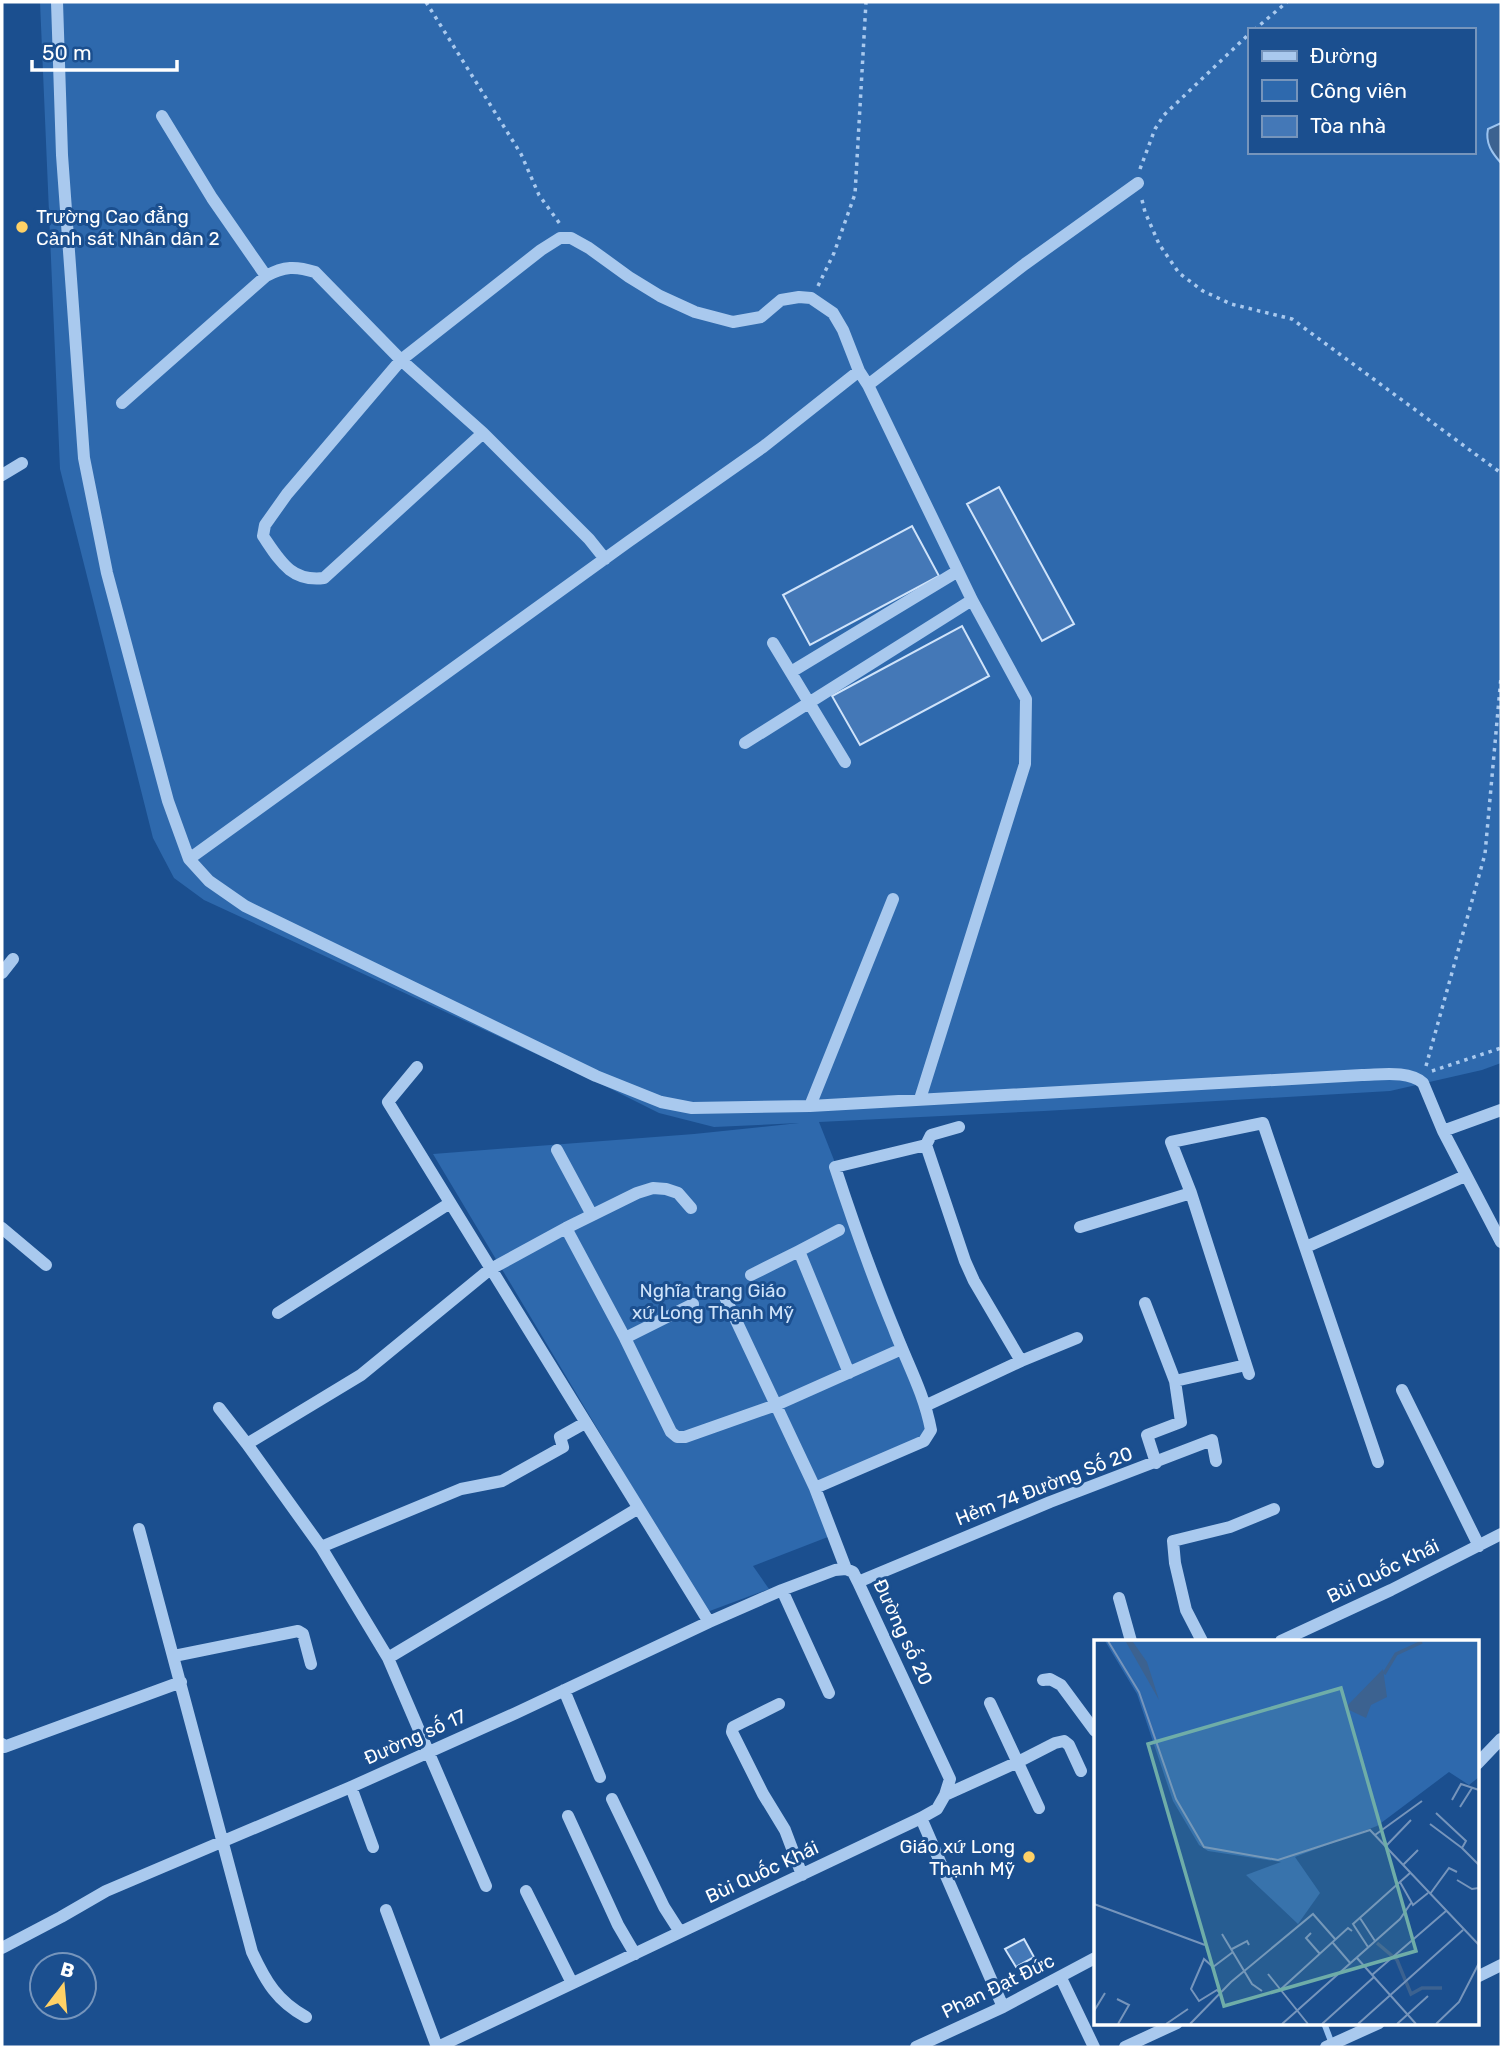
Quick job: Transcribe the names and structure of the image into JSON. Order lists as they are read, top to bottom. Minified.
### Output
{"streets":{"street":["Hẻm 74 Đường Số 20","Bùi Quốc Khái","Đường số 20","Đường số 17","Phan Đạt Đức"]},"crossings":[["Hẻm 74 Đường Số 20","Đường số 20"],["Bùi Quốc Khái","Đường số 20"],["Đường số 20","Đường số 17"]],"parks":["Nghĩa trang Giáo xứ Long Thạnh Mỹ"],"places":["Trường Cao đẳng Cảnh sát Nhân dân 2","Giáo xứ Long Thạnh Mỹ"],"legend":["Đường","Công viên","Tòa nhà"],"scale_bar":"50 m","north":"top"}
